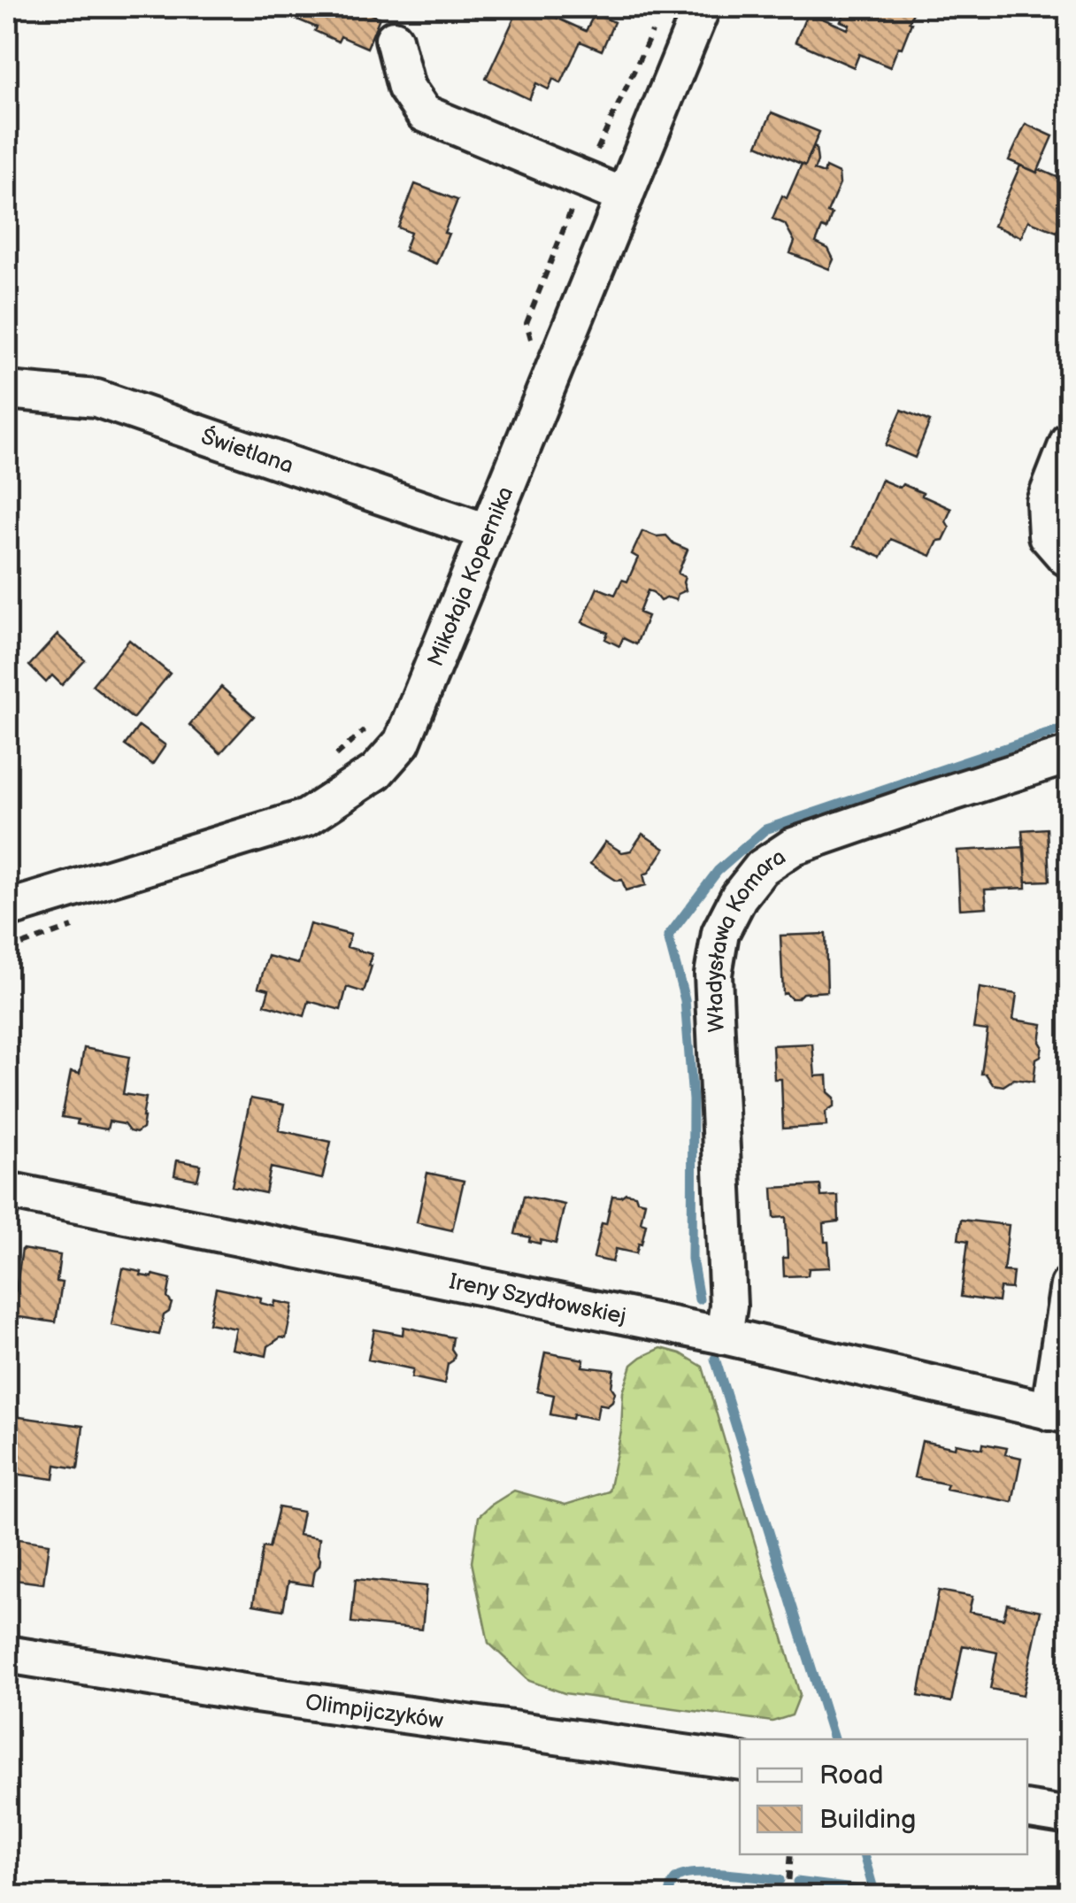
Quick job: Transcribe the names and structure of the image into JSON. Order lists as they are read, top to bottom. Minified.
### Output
{"streets":{"street":["Świetlana","Mikołaja Kopernika","Władysława Komara","Ireny Szydłowskiej","Olimpijczyków"]},"crossings":[["Świetlana","Mikołaja Kopernika"],["Władysława Komara","Ireny Szydłowskiej"]],"legend":["Road","Building"]}
